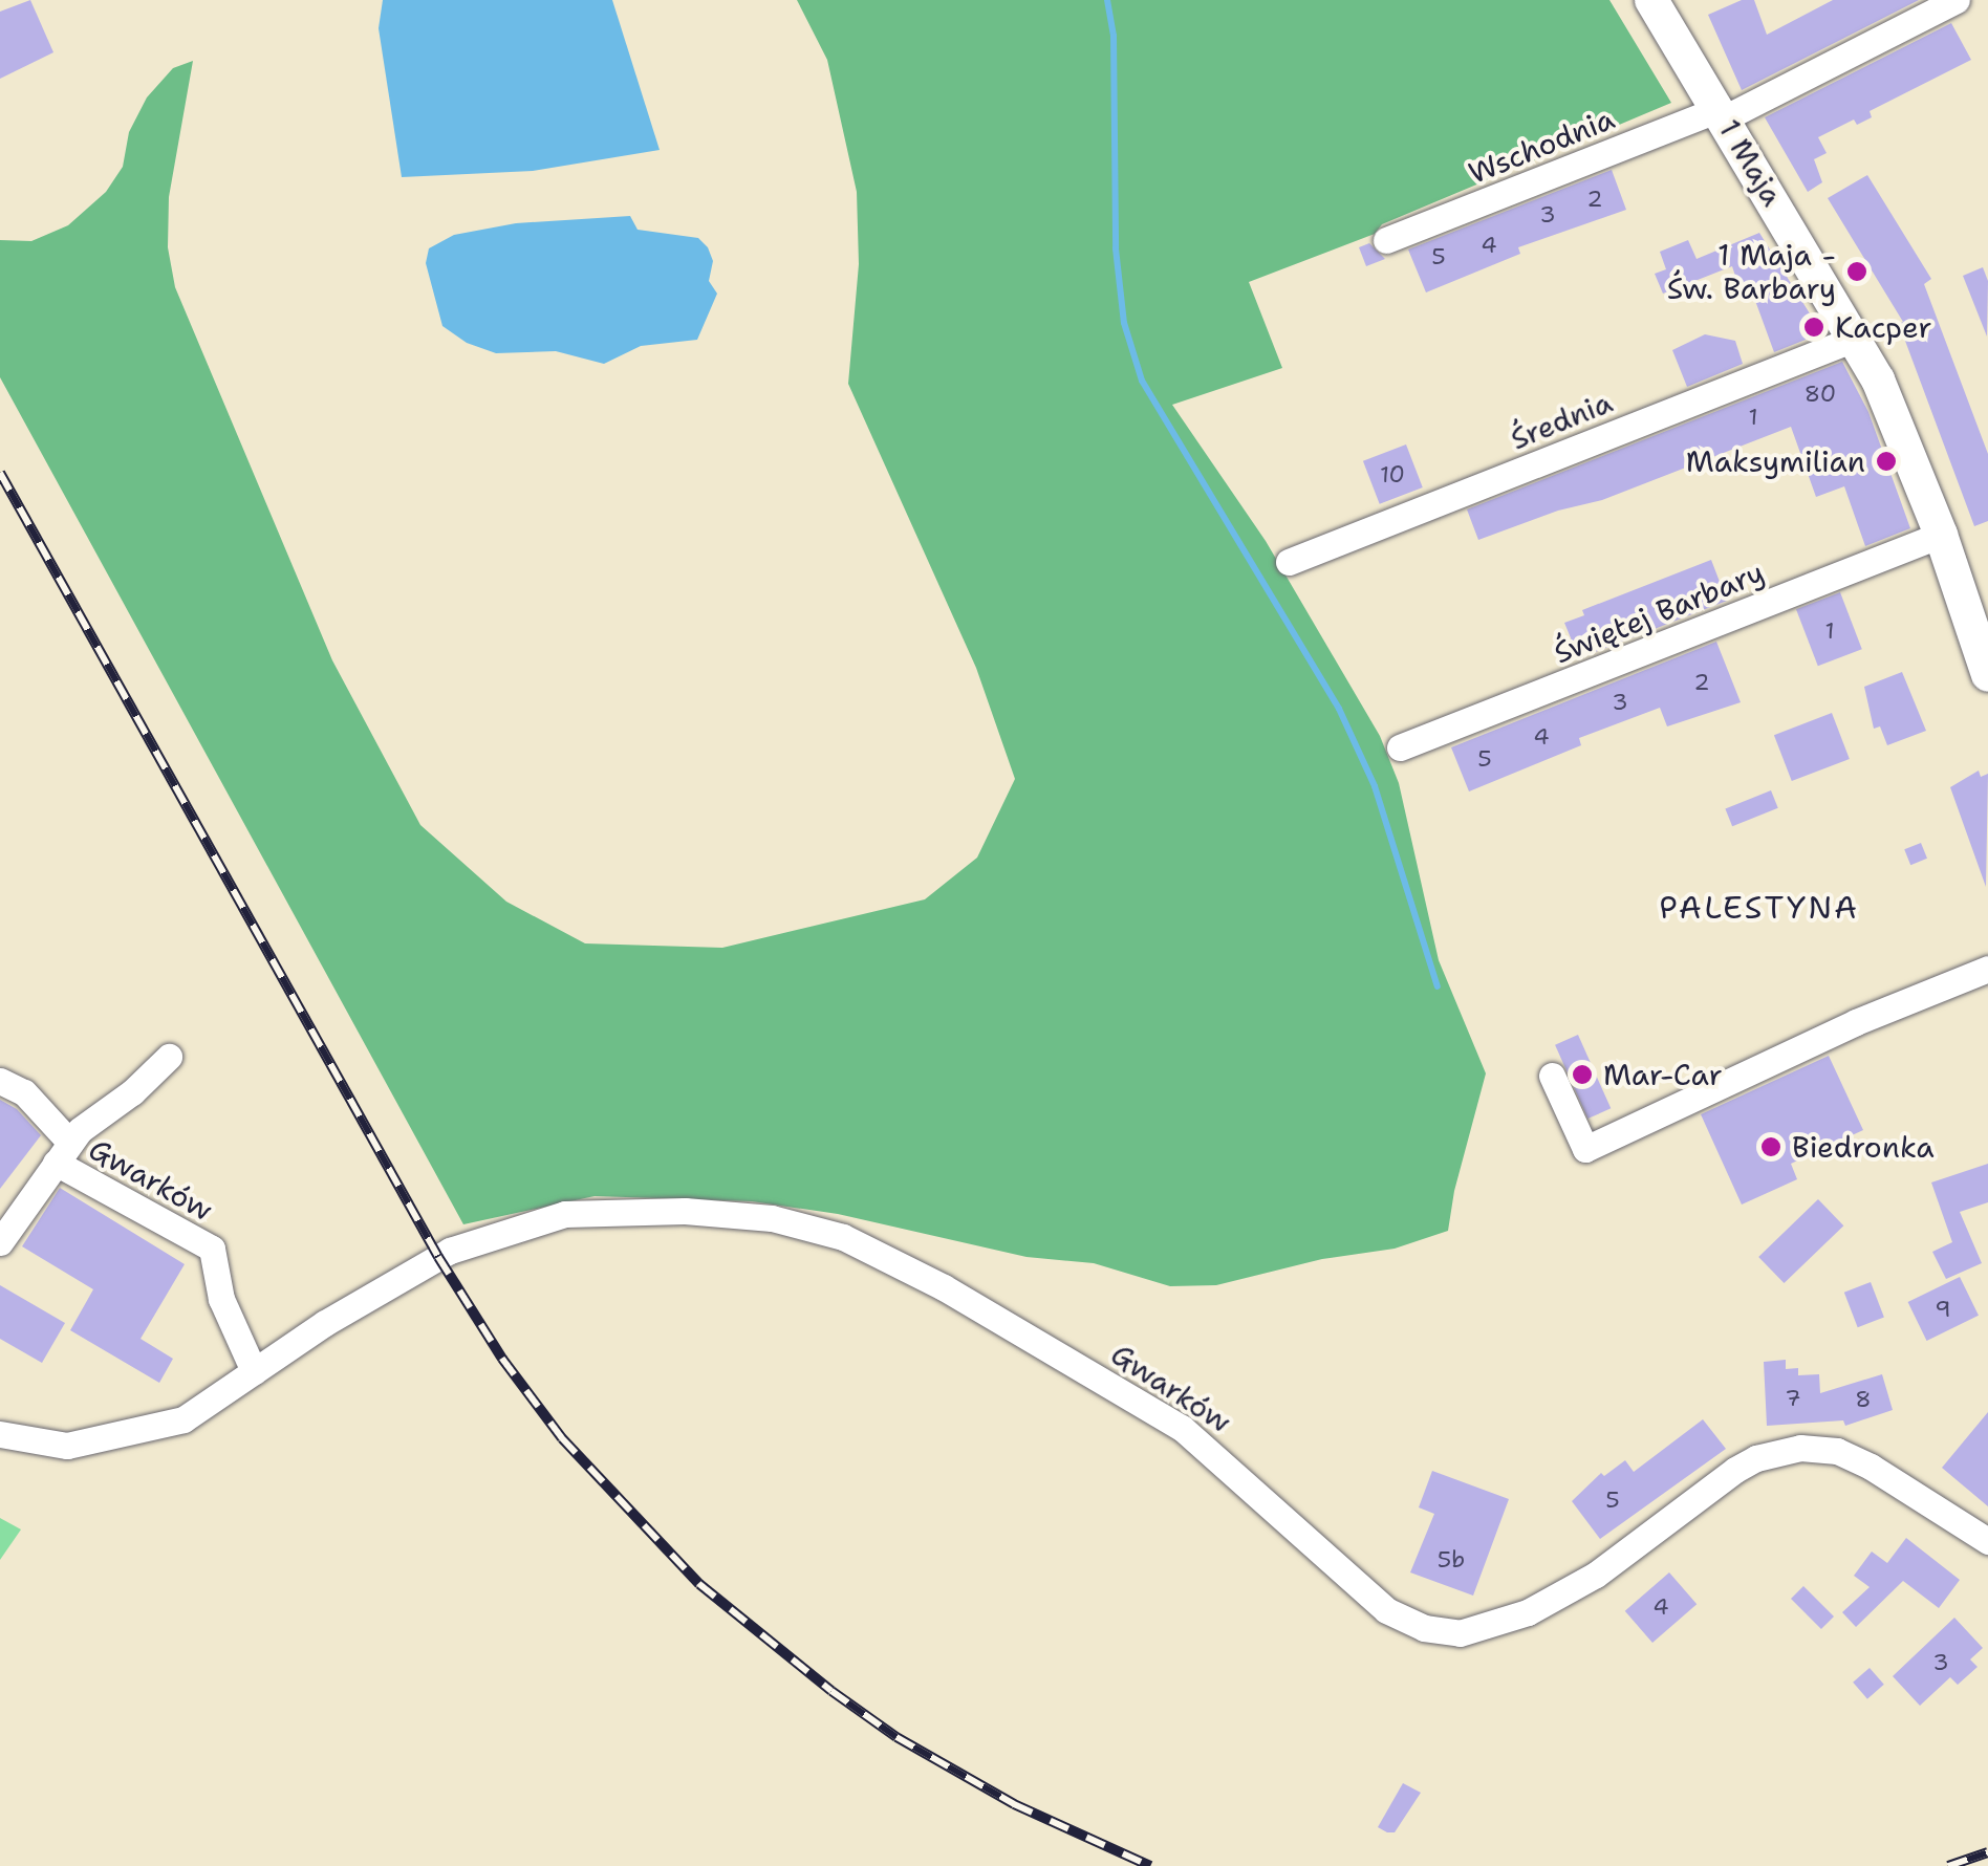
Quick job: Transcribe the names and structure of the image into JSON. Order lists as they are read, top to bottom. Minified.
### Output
{"streets":{"main road":["1 Maja"],"street":["Wschodnia","Średnia","Świętej Barbary","Gwarków"]},"crossings":[["Wschodnia","1 Maja"],["1 Maja","Średnia"],["1 Maja","Świętej Barbary"]],"districts":["PALESTYNA"],"places":["1 Maja - Św. Barbary","Kacper","Maksymilian","Mar-Car","Biedronka"],"house_numbers":["2","3","4","5","80","1","10","1","2","3","4","5","9","7","8","5","5b","4","3"]}
